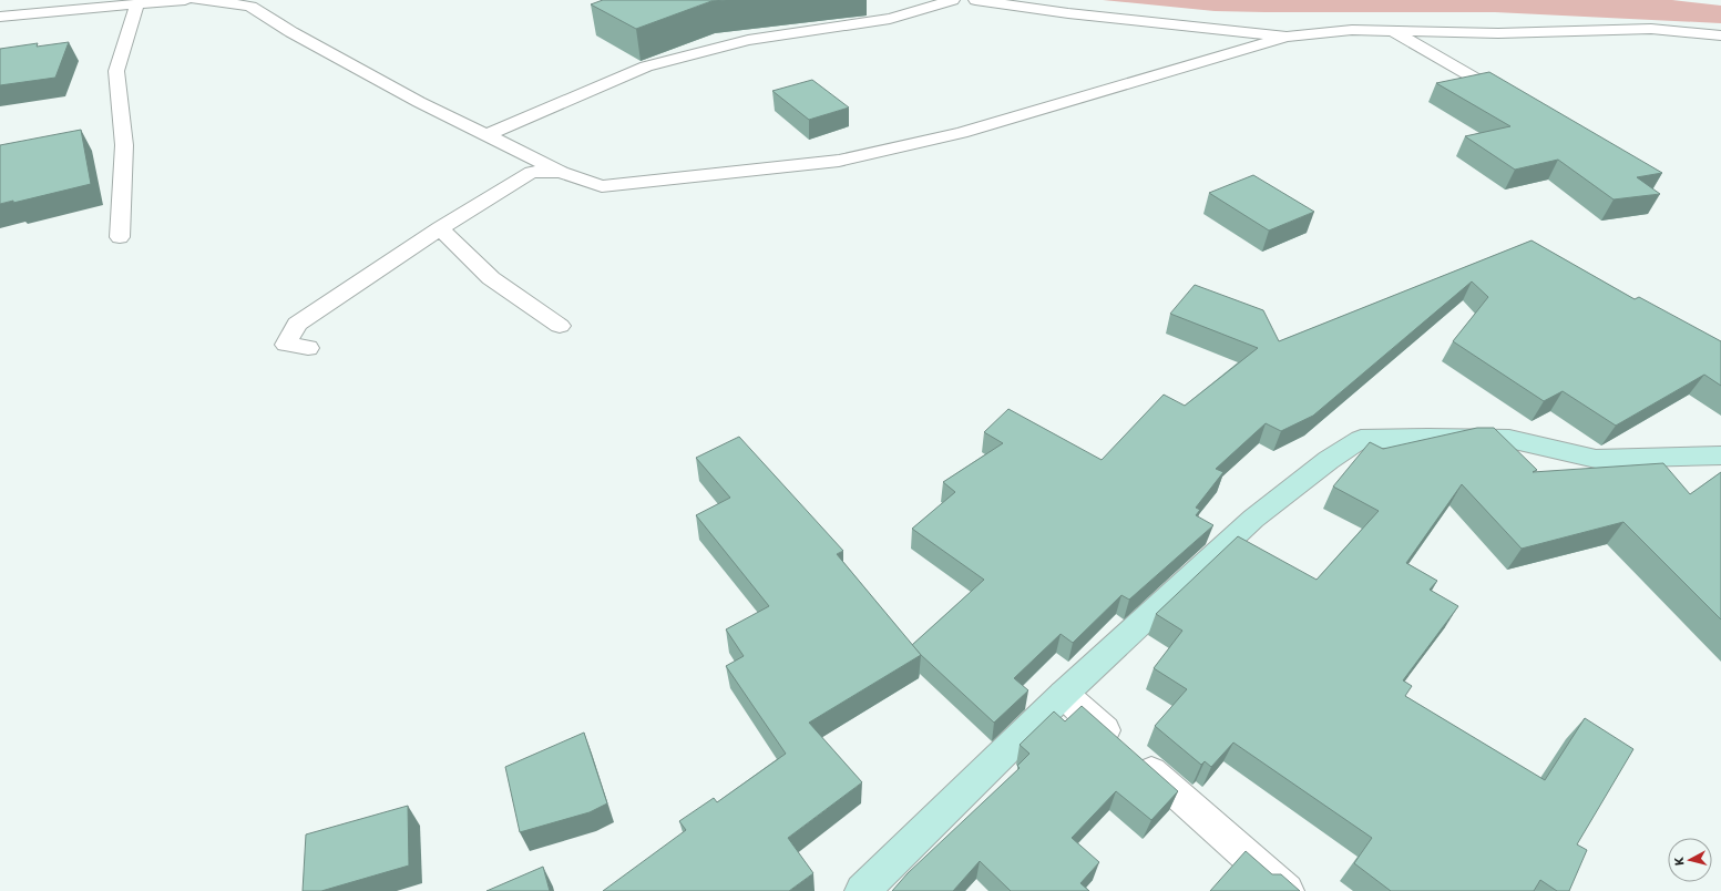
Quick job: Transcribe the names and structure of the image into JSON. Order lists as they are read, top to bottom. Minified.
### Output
{"north":"left"}
